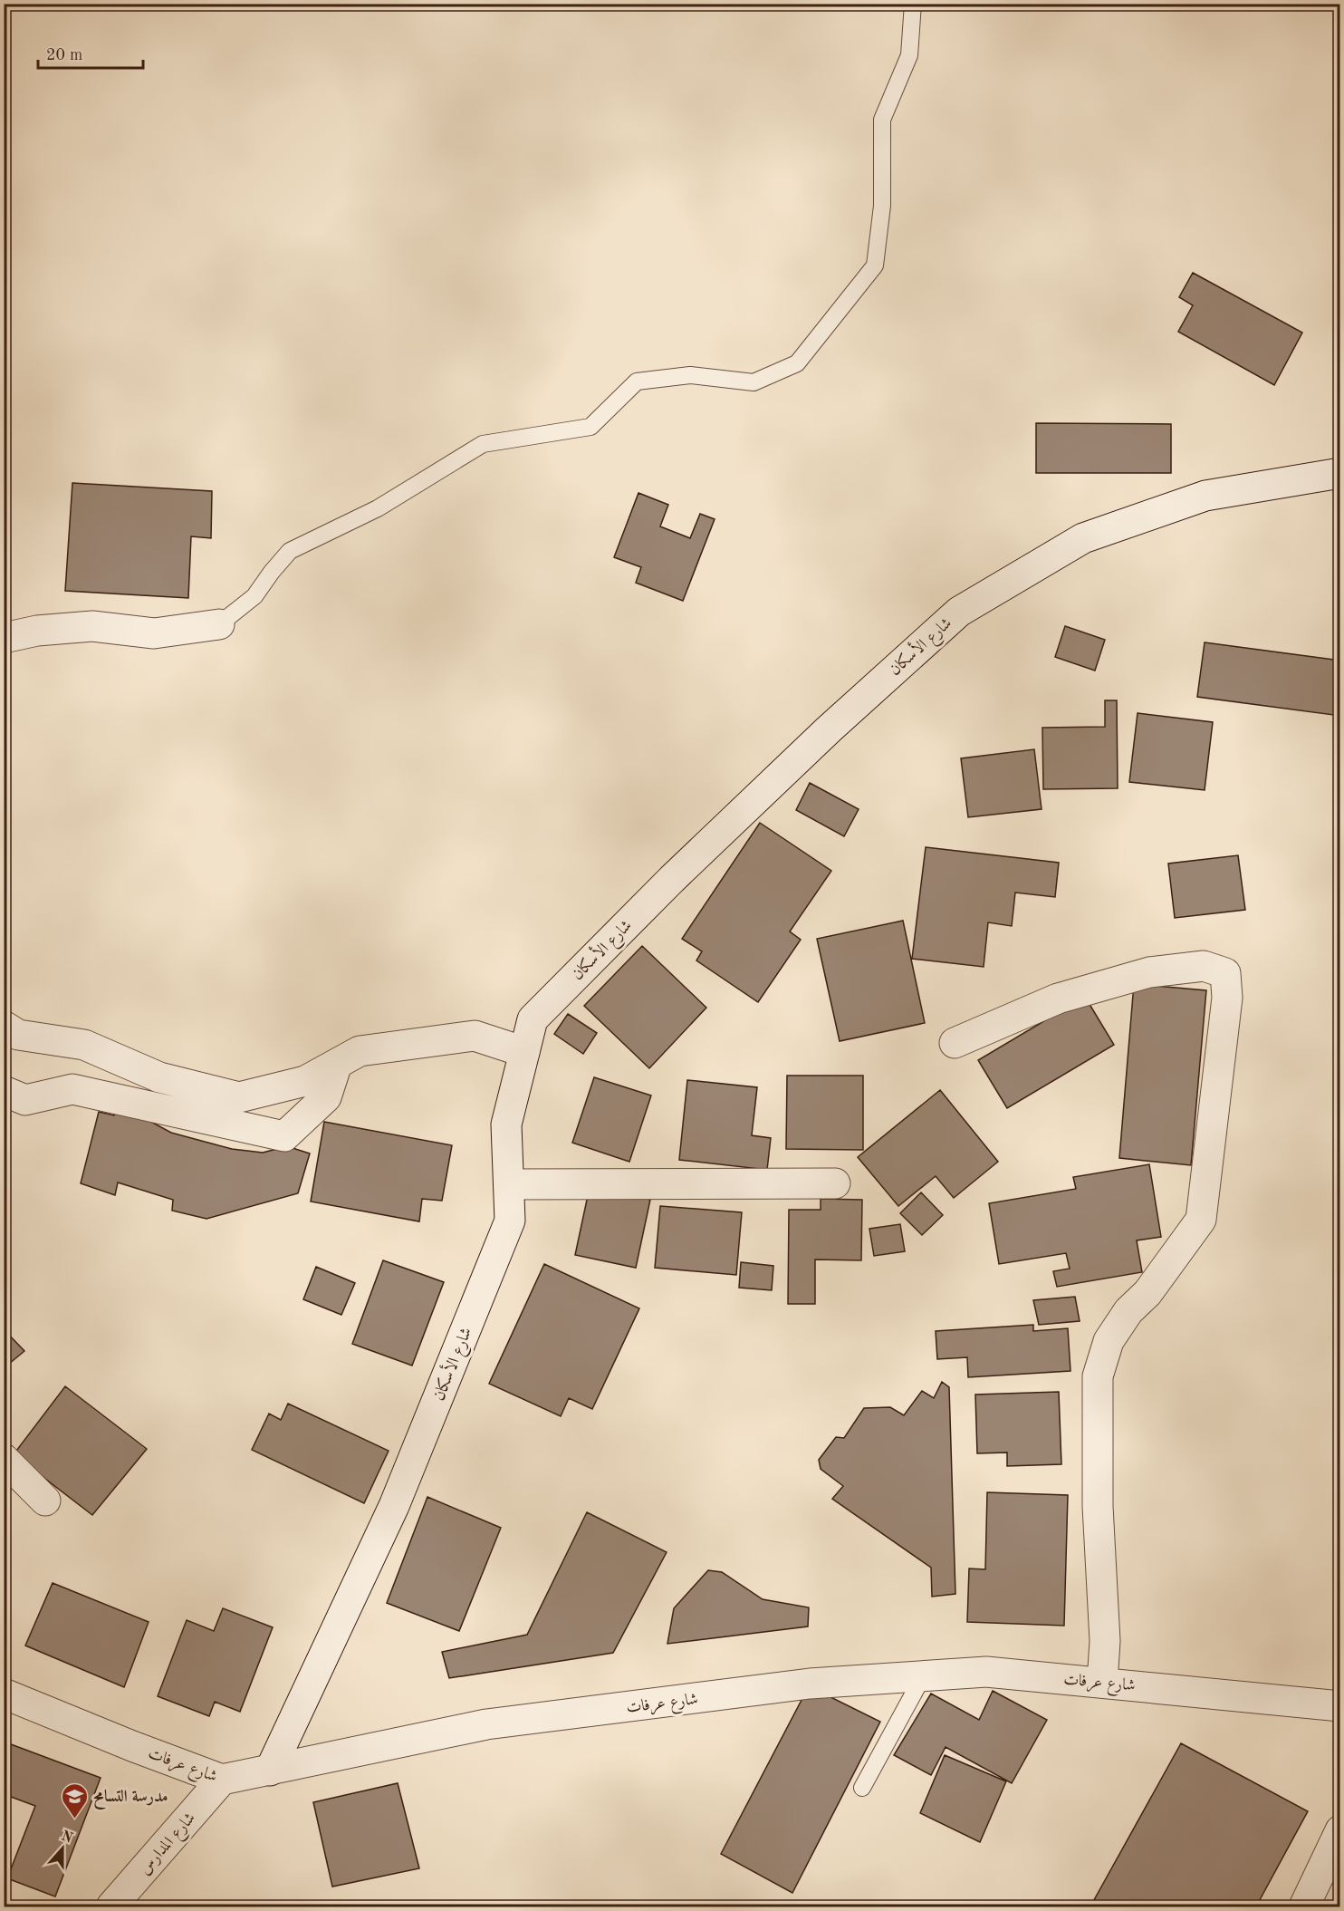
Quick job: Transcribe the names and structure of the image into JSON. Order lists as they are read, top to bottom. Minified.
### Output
{"streets":{"street":["شارع الأسكان","شارع عرفات","شارع المدارس"]},"crossings":[["شارع الأسكان","شارع عرفات"],["شارع عرفات","شارع المدارس"]],"places":{"school or university":["مدرسة التسامح"]},"scale_bar":"20 m","north":"top"}
